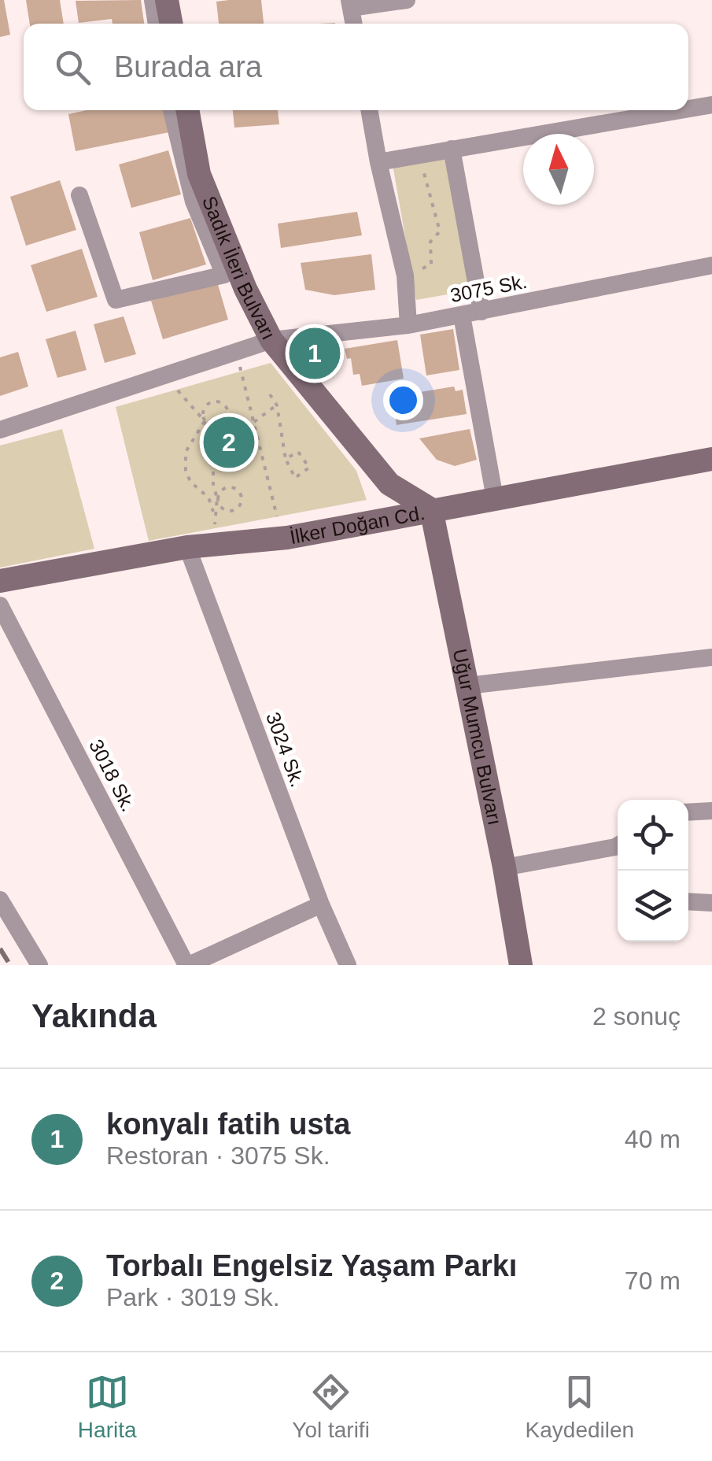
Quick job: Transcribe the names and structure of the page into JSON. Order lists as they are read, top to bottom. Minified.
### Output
{"streets":{"main road":["Sadık İleri Bulvarı","İlker Doğan Cd.","Uğur Mumcu Bulvarı"],"street":["3075 Sk.","3024 Sk.","3018 Sk."]},"crossings":[["Sadık İleri Bulvarı","3075 Sk."],["Sadık İleri Bulvarı","İlker Doğan Cd."],["Sadık İleri Bulvarı","Uğur Mumcu Bulvarı"],["İlker Doğan Cd.","Uğur Mumcu Bulvarı"],["İlker Doğan Cd.","3024 Sk."]],"north":"top","page":{"search":"Burada ara","pins":["1","2"],"heading":["Yakında","2 sonuç"],"list":[{"mark":"1","name":"konyalı fatih usta","note":"Restoran · 3075 Sk.","value":"40 m"},{"mark":"2","name":"Torbalı Engelsiz Yaşam Parkı","note":"Park · 3019 Sk.","value":"70 m"}],"nav":["Harita","Yol tarifi","Kaydedilen"]}}
